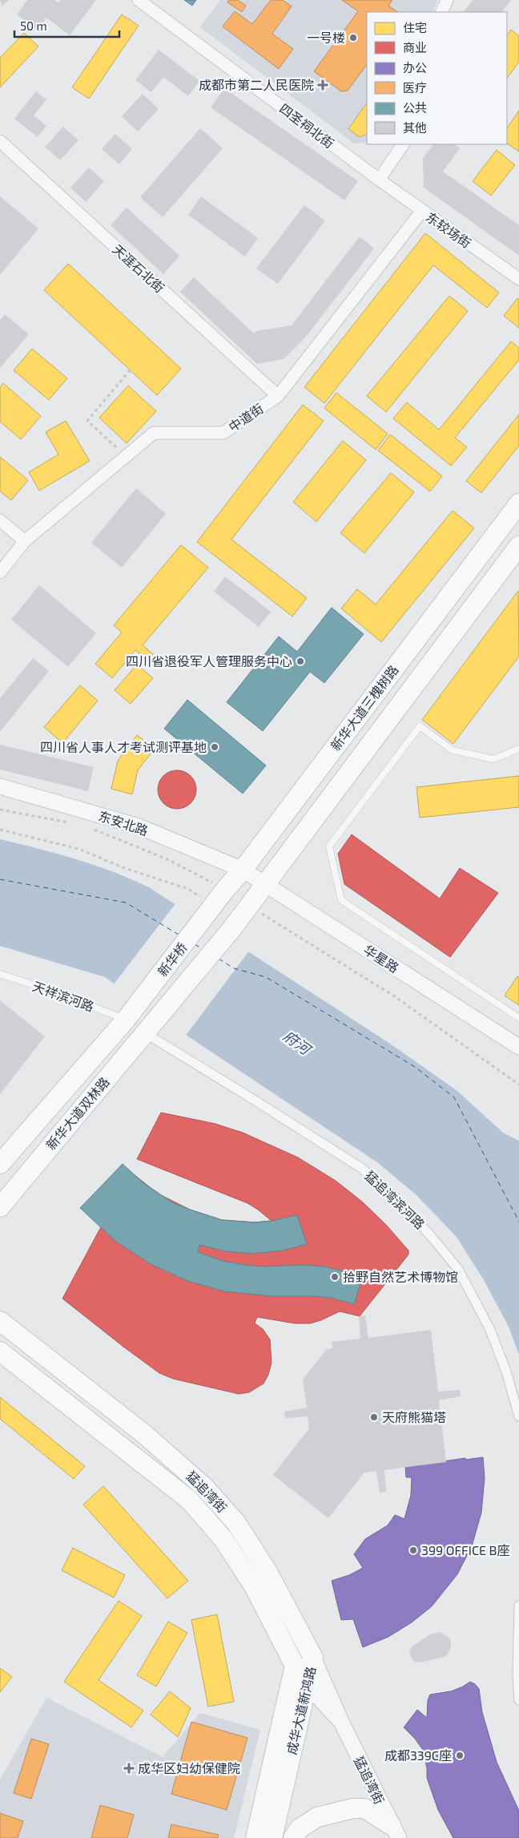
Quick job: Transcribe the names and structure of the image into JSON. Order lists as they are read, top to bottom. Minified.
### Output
{"streets":{"main road":["新华大道三槐树路","新华桥","新华大道双林路","猛追湾街","成华大道新鸿路"],"street":["四圣祠北街","东较场街","天涯石北街","中道街","东安北路","华星路","猛追湾滨河路"],"lane":["天祥滨河路"]},"crossings":[["四圣祠北街","东较场街"],["东较场街","中道街"],["天涯石北街","中道街"],["新华大道三槐树路","东安北路"],["新华大道三槐树路","华星路"],["新华大道三槐树路","新华桥"],["东安北路","华星路"],["新华桥","天祥滨河路"],["新华桥","新华大道双林路"],["新华桥","猛追湾滨河路"],["天祥滨河路","新华大道双林路"],["新华大道双林路","猛追湾滨河路"],["猛追湾街","成华大道新鸿路"]],"water":["府河"],"places":{"other":["一号楼","四川省退役军人管理服务中心","四川省人事人才考试测评基地","拾野自然艺术博物馆","天府熊猫塔","399 OFFICE B座","成都339C座"],"health":["成都市第二人民医院","成华区妇幼保健院"]},"legend":["住宅","商业","办公","医疗","公共","其他"],"scale_bar":"50 m"}
